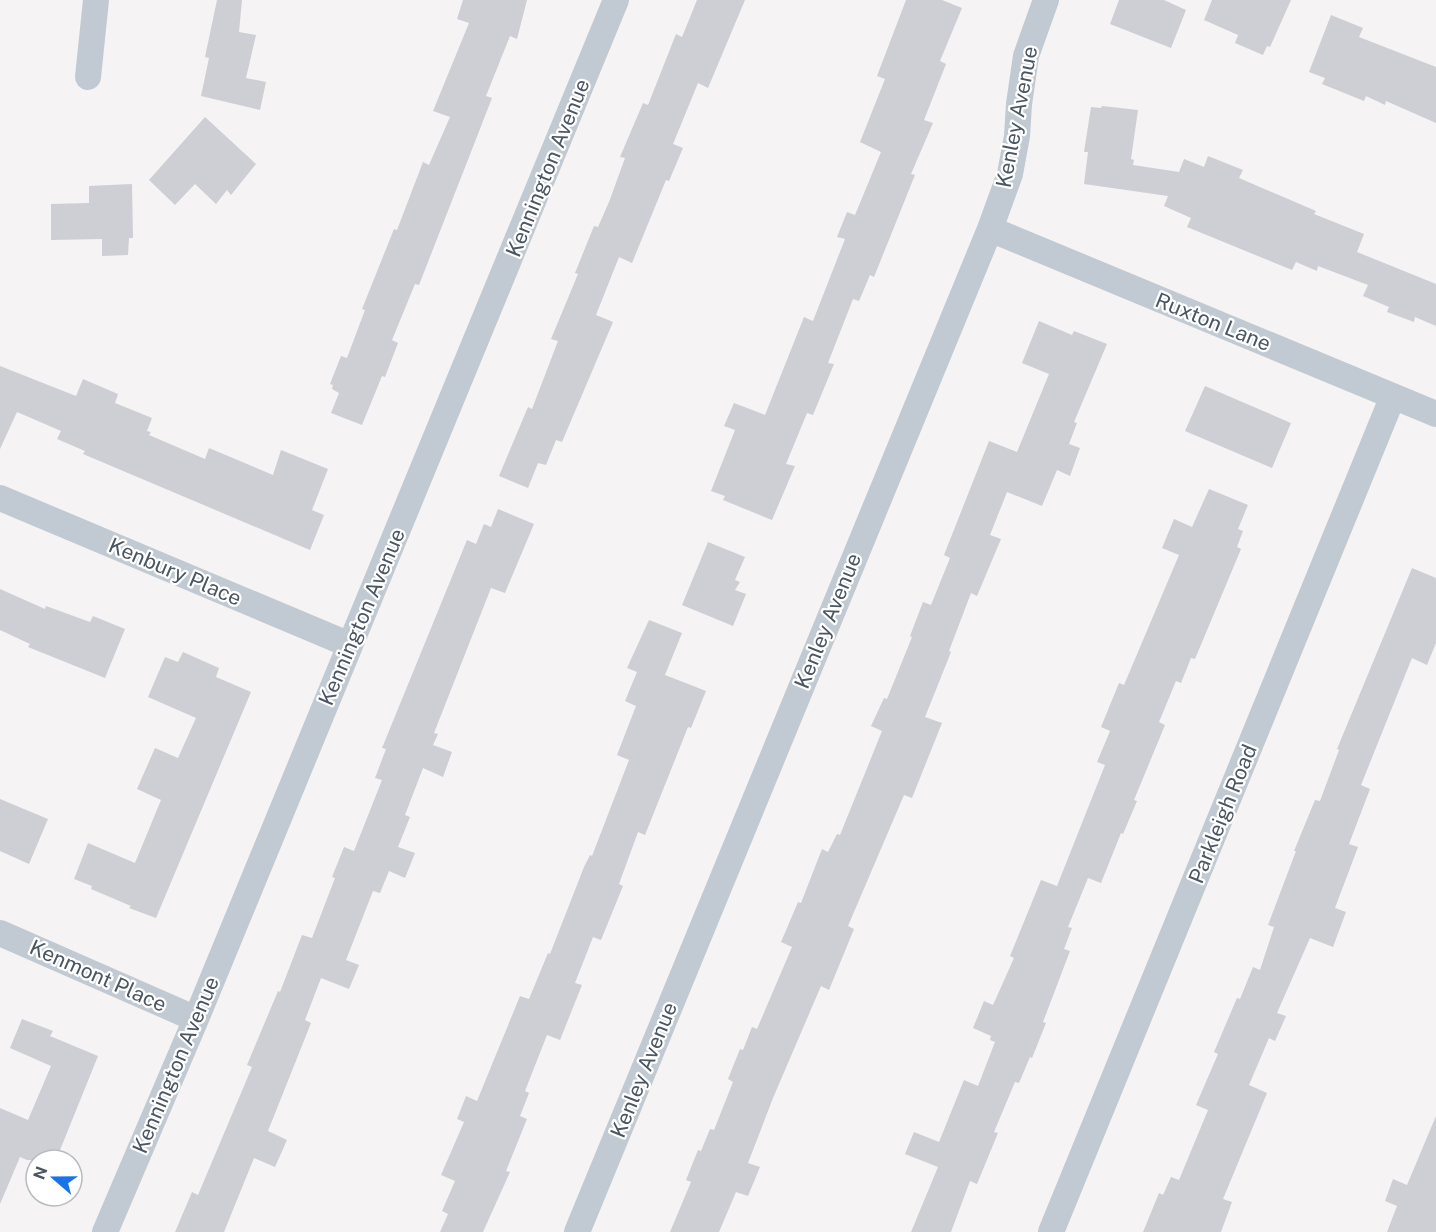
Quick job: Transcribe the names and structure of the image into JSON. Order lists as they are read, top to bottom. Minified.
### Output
{"streets":{"street":["Kenley Avenue","Kennington Avenue","Ruxton Lane","Kenbury Place","Parkleigh Road","Kenmont Place"]},"crossings":[["Kenley Avenue","Ruxton Lane"],["Kennington Avenue","Kenbury Place"],["Kennington Avenue","Kenmont Place"],["Ruxton Lane","Parkleigh Road"]],"north":"left"}
